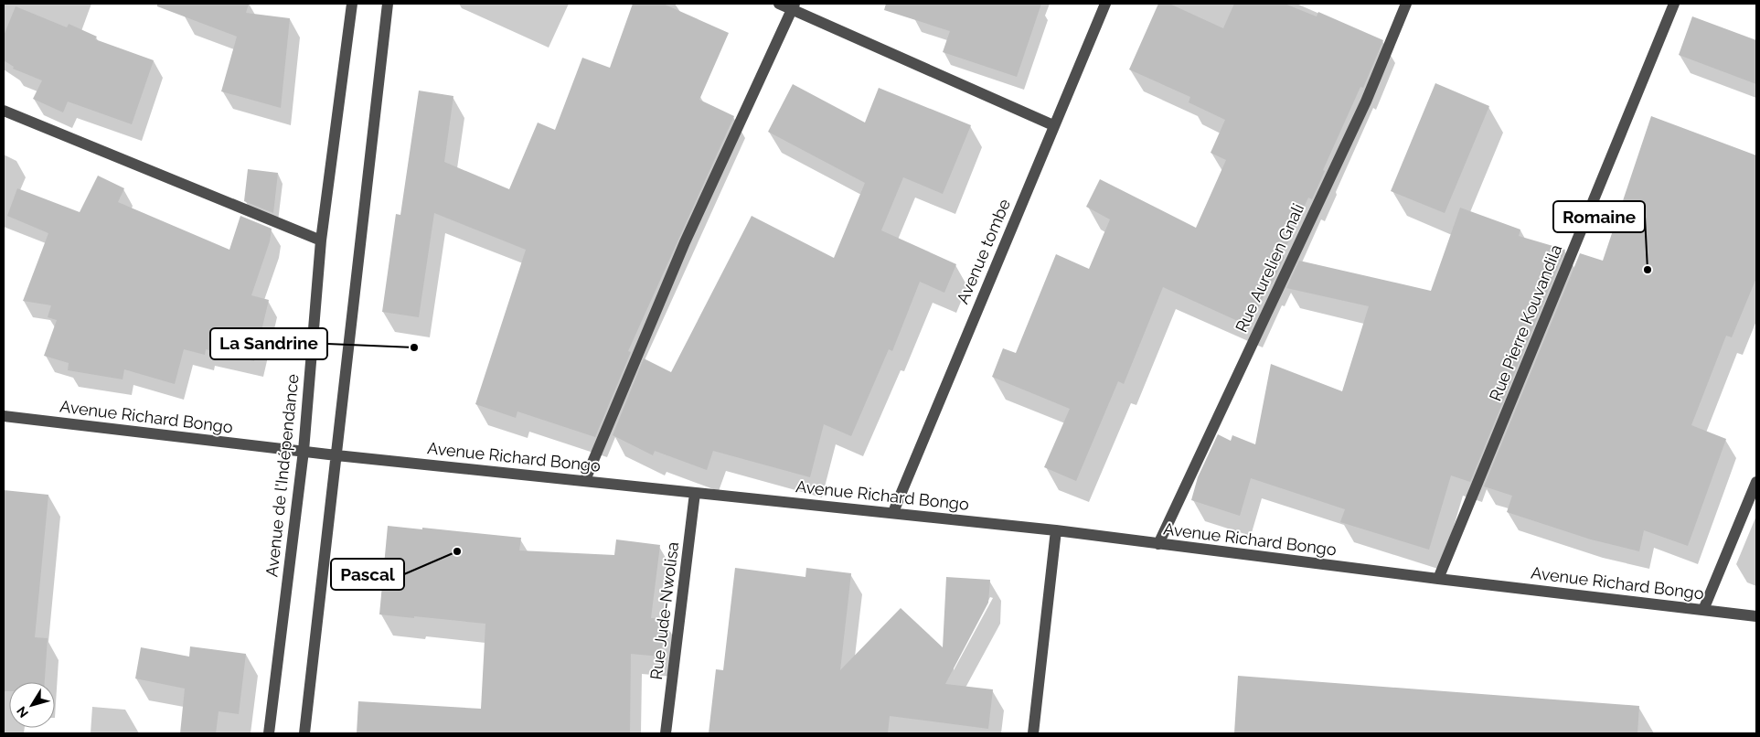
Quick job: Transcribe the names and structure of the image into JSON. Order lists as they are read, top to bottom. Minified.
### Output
{"streets":{"street":["Avenue tombe","Rue Aurelien Gnali","Rue Pierre Kouvandila","Avenue Richard Bongo","Avenue de l'Indépendance","Rue Jude-Nwolisa"]},"crossings":[["Avenue tombe","Avenue Richard Bongo"],["Rue Aurelien Gnali","Avenue Richard Bongo"],["Rue Pierre Kouvandila","Avenue Richard Bongo"],["Avenue Richard Bongo","Avenue de l'Indépendance"],["Avenue Richard Bongo","Rue Jude-Nwolisa"]],"places":["Romaine","La Sandrine","Pascal"],"north":"bottom left"}
